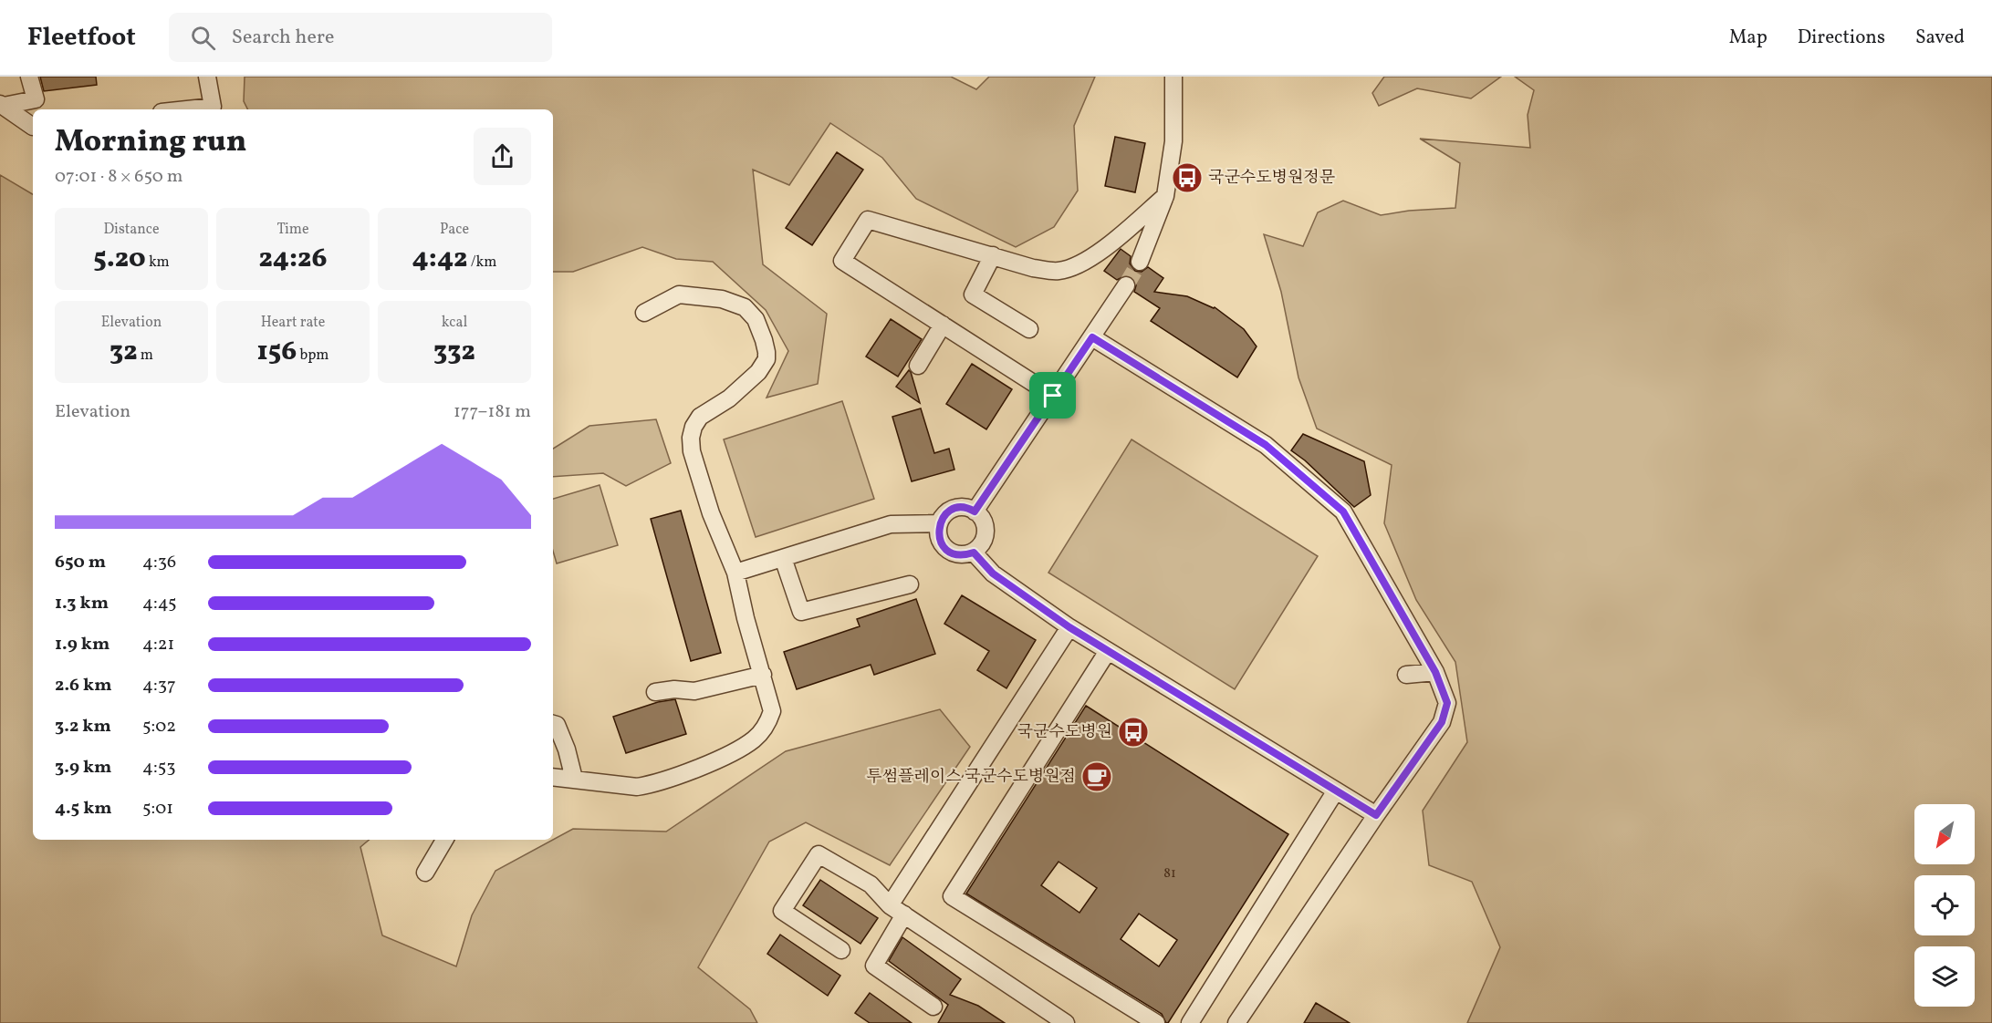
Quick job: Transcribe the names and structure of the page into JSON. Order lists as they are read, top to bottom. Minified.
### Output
{"places":{"bus stop":["국군수도병원정문","국군수도병원"],"cafe":["투썸플레이스 국군수도병원점"]},"house_numbers":["81"],"north":"bottom left","page":{"header":"Fleetfoot","search":"Search here","nav":["Map","Directions","Saved"],"heading":["Morning run","07:01 · 8 × 650 m"],"stats":[["Distance","5.20 km"],["Time","24:26"],["Pace","4:42 /km"],["Elevation","32 m"],["Heart rate","156 bpm"],["kcal","332"]],"chart":["Elevation","177–181 m"],"list":[{"name":"650 m","note":"4:36"},{"name":"1.3 km","note":"4:45"},{"name":"1.9 km","note":"4:21"},{"name":"2.6 km","note":"4:37"},{"name":"3.2 km","note":"5:02"},{"name":"3.9 km","note":"4:53"},{"name":"4.5 km","note":"5:01"}]}}
